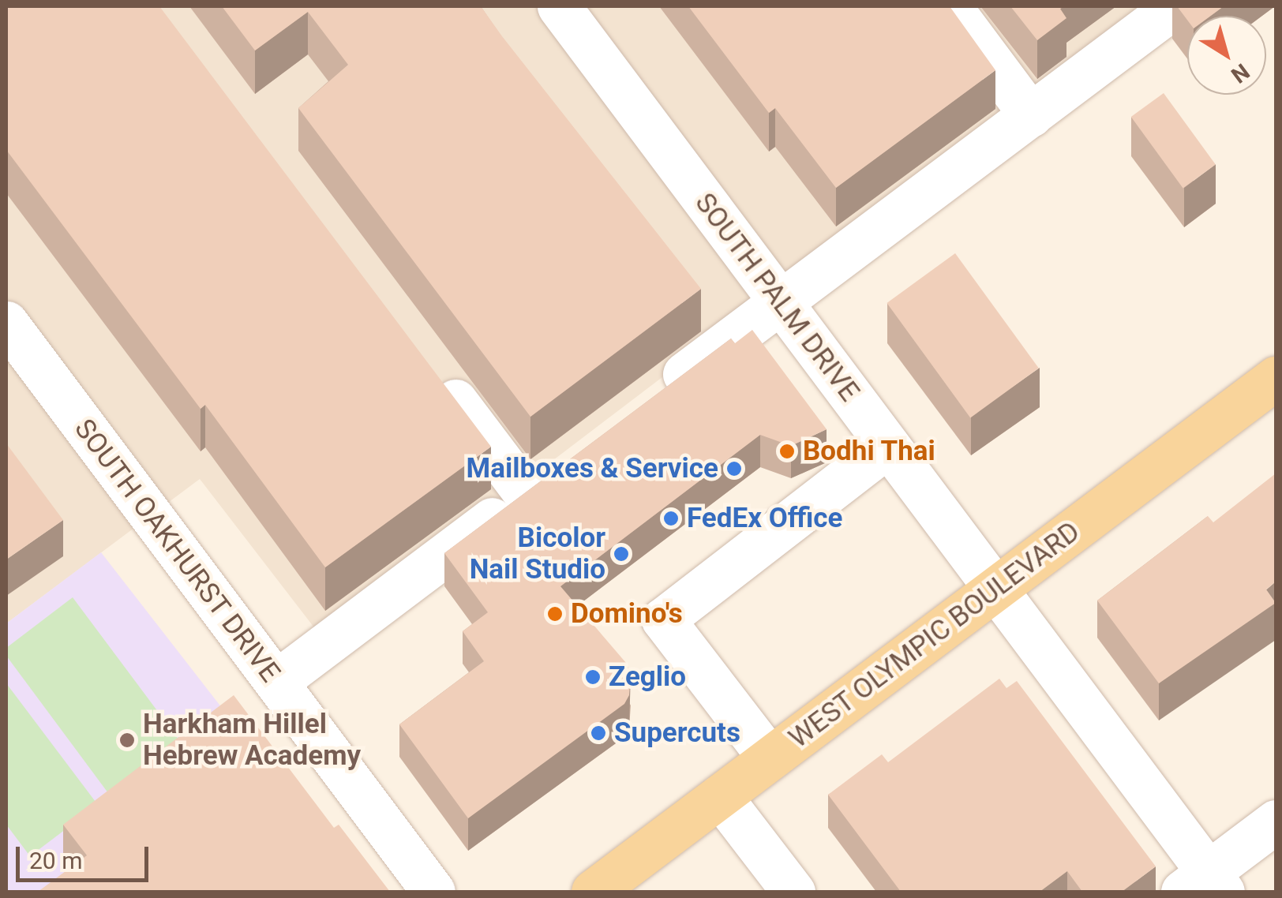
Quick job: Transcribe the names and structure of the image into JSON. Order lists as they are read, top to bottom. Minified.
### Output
{"streets":{"main road":["WEST OLYMPIC BOULEVARD"],"street":["SOUTH PALM DRIVE","SOUTH OAKHURST DRIVE"]},"crossings":[["SOUTH PALM DRIVE","WEST OLYMPIC BOULEVARD"]],"places":["Bodhi Thai","Mailboxes & Service","FedEx Office","Bicolor Nail Studio","Domino's","Zeglio","Supercuts","Harkham Hillel Hebrew Academy"],"scale_bar":"20 m","north":"bottom right"}
